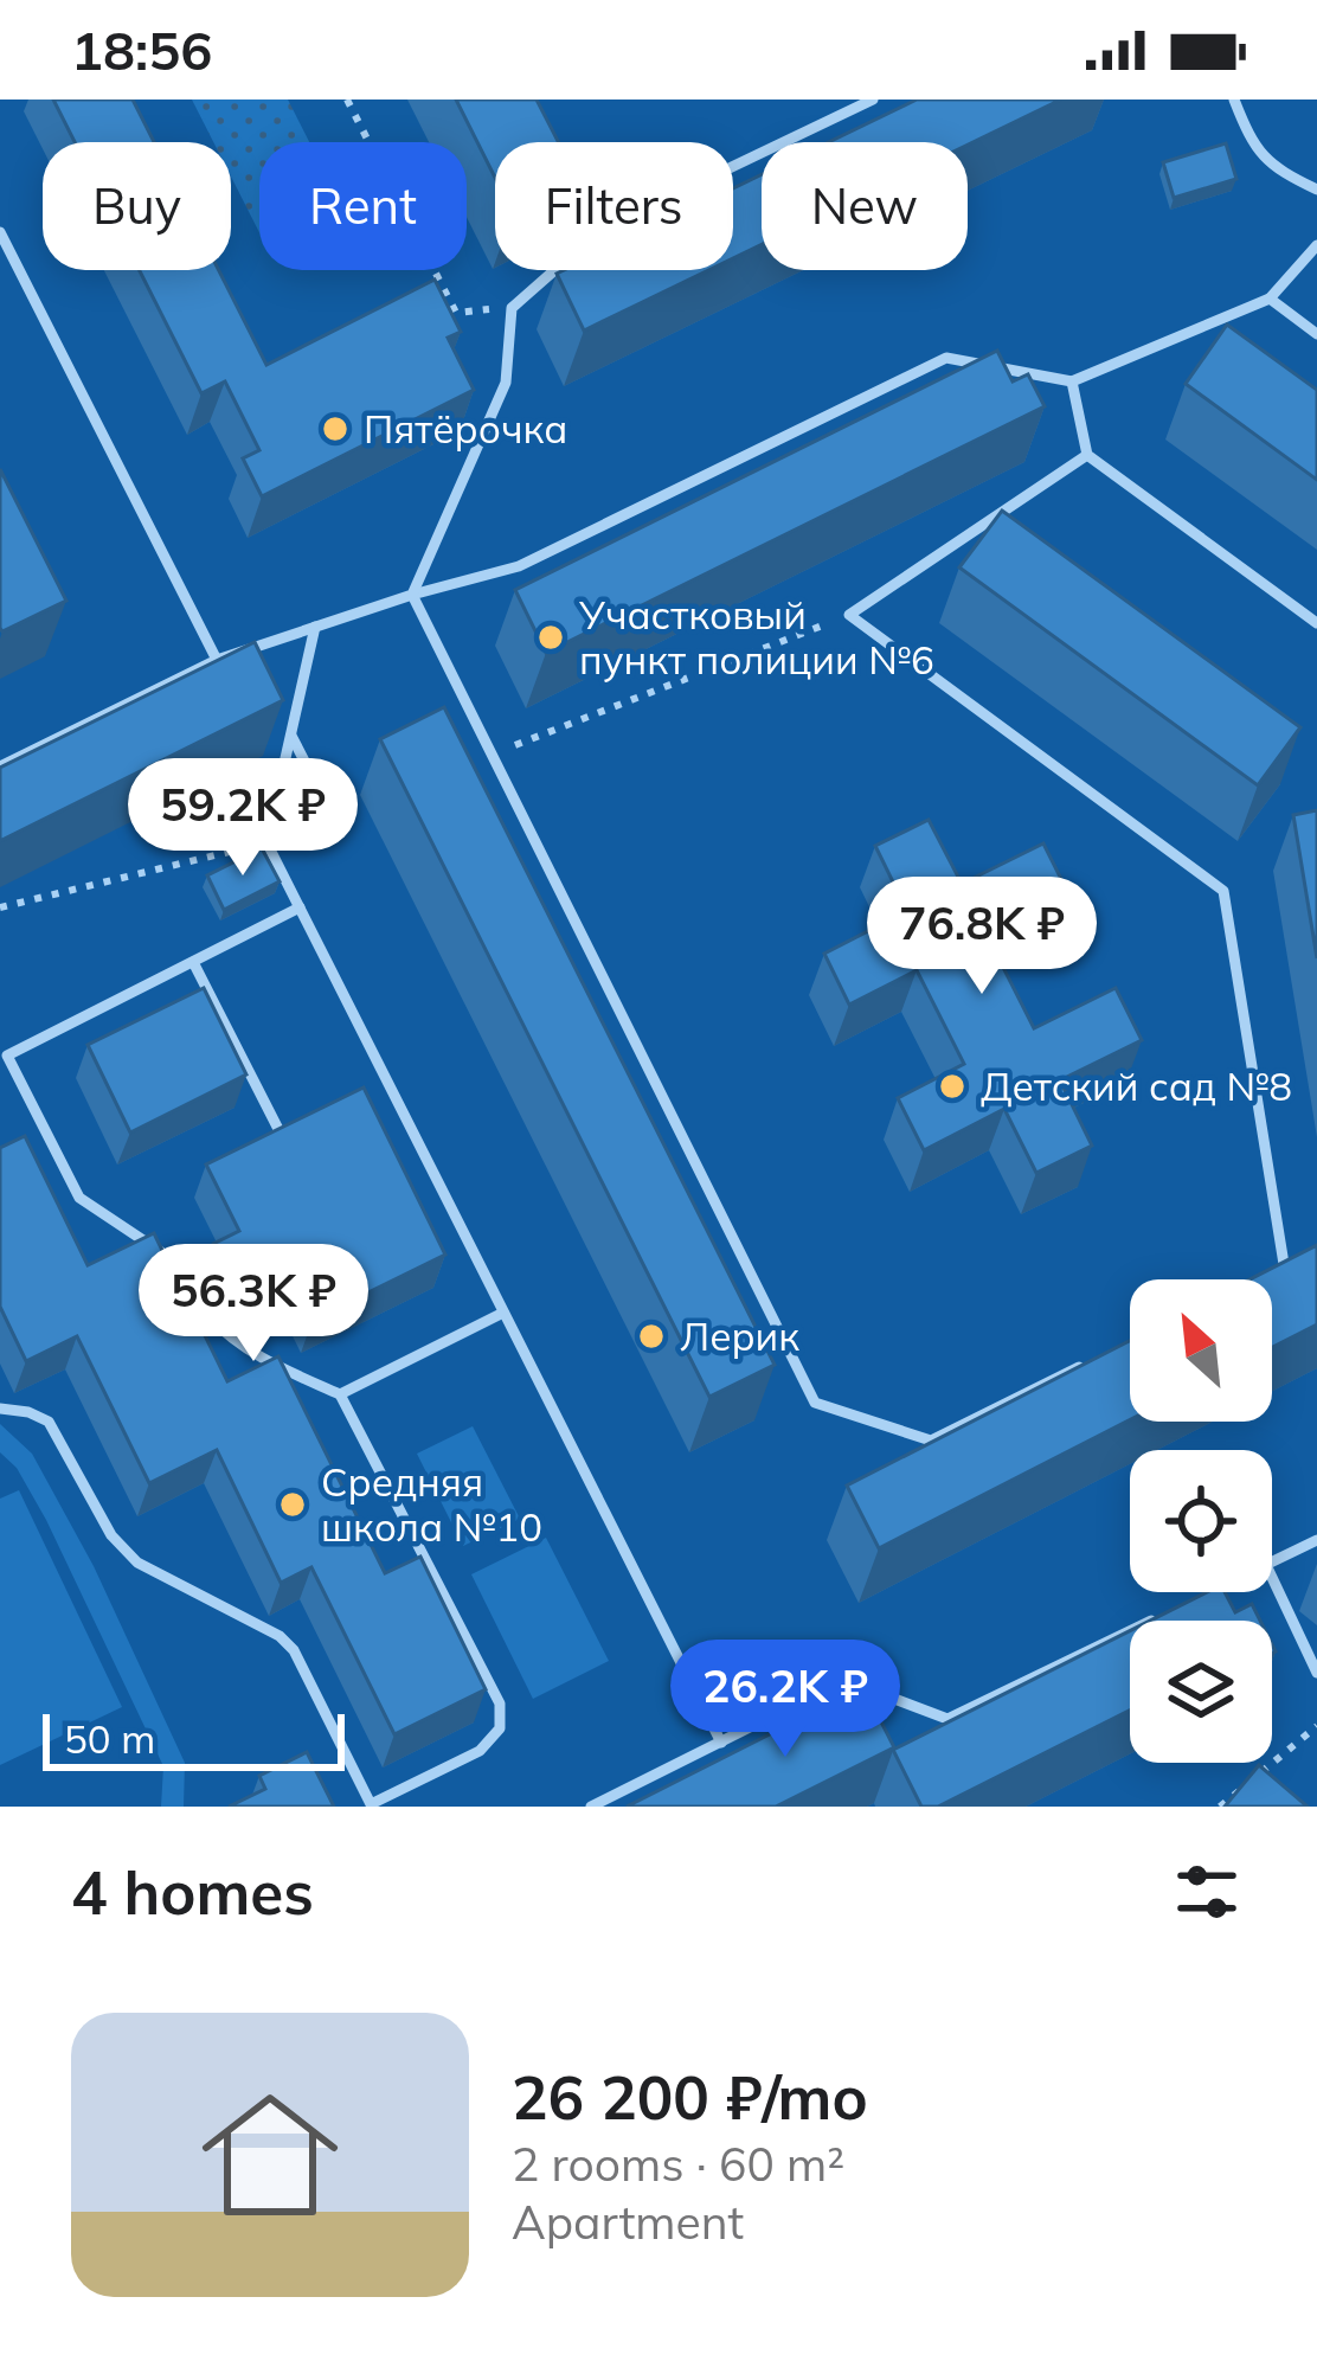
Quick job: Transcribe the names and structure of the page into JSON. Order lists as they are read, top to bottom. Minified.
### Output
{"places":["Пятёрочка","Участковый пункт полиции №6","Детский сад №8","Лерик","Средняя школа №10"],"scale_bar":"50 m","north":"top left","page":{"status":"18:56","chip":["Buy","Rent","Filters","New"],"price":["59.2K ₽","76.8K ₽","56.3K ₽","26.2K ₽"],"scale":"50 m","heading":"4 homes","list":[{"name":"26 200 ₽/mo","note":"2 rooms · 60 m² · Apartment"}]}}
